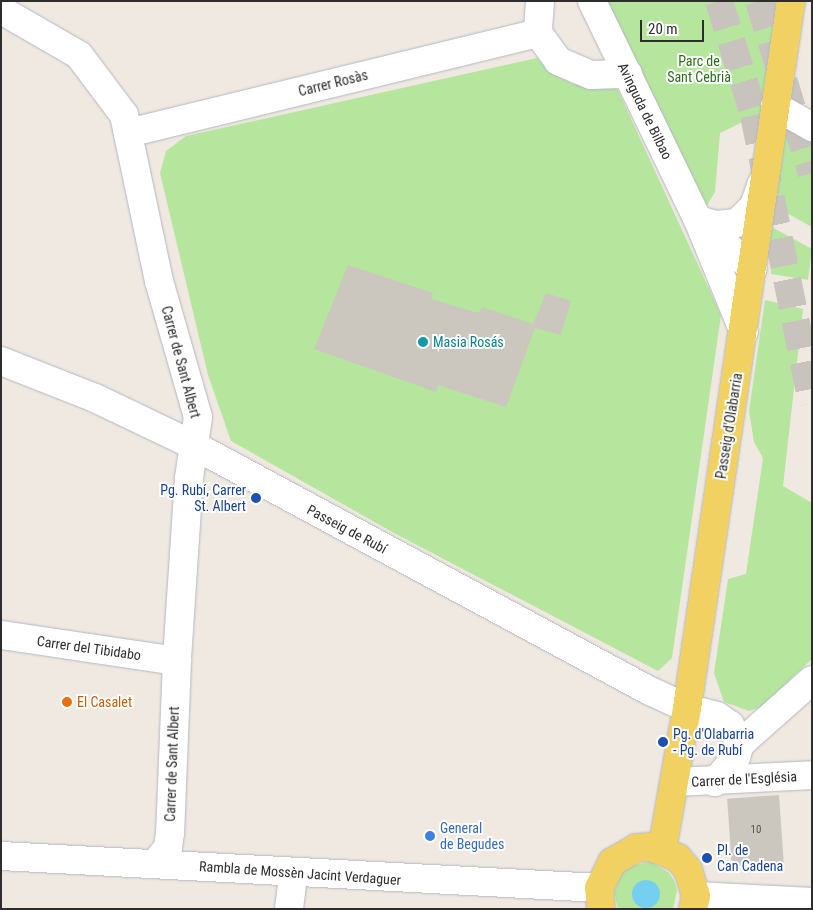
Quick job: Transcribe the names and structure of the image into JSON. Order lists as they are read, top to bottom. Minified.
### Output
{"streets":{"main road":["Passeig d'Olabarria"],"street":["Carrer Rosàs","Avinguda de Bilbao","Carrer de Sant Albert","Passeig de Rubí","Carrer del Tibidabo","Carrer de l'Església","Rambla de Mossèn Jacint Verdaguer"]},"crossings":[["Carrer Rosàs","Carrer de Sant Albert"],["Avinguda de Bilbao","Passeig d'Olabarria"],["Carrer de Sant Albert","Passeig de Rubí"],["Carrer de Sant Albert","Carrer del Tibidabo"],["Carrer de Sant Albert","Rambla de Mossèn Jacint Verdaguer"],["Passeig d'Olabarria","Passeig de Rubí"],["Passeig d'Olabarria","Carrer de l'Església"]],"parks":["Parc de Sant Cebrià"],"places":["Masia Rosás","Pg. Rubí, Carrer St. Albert","El Casalet","Pg. d'Olabarria - Pg. de Rubí","General de Begudes","Pl. de Can Cadena"],"house_numbers":["10"],"scale_bar":"20 m"}
